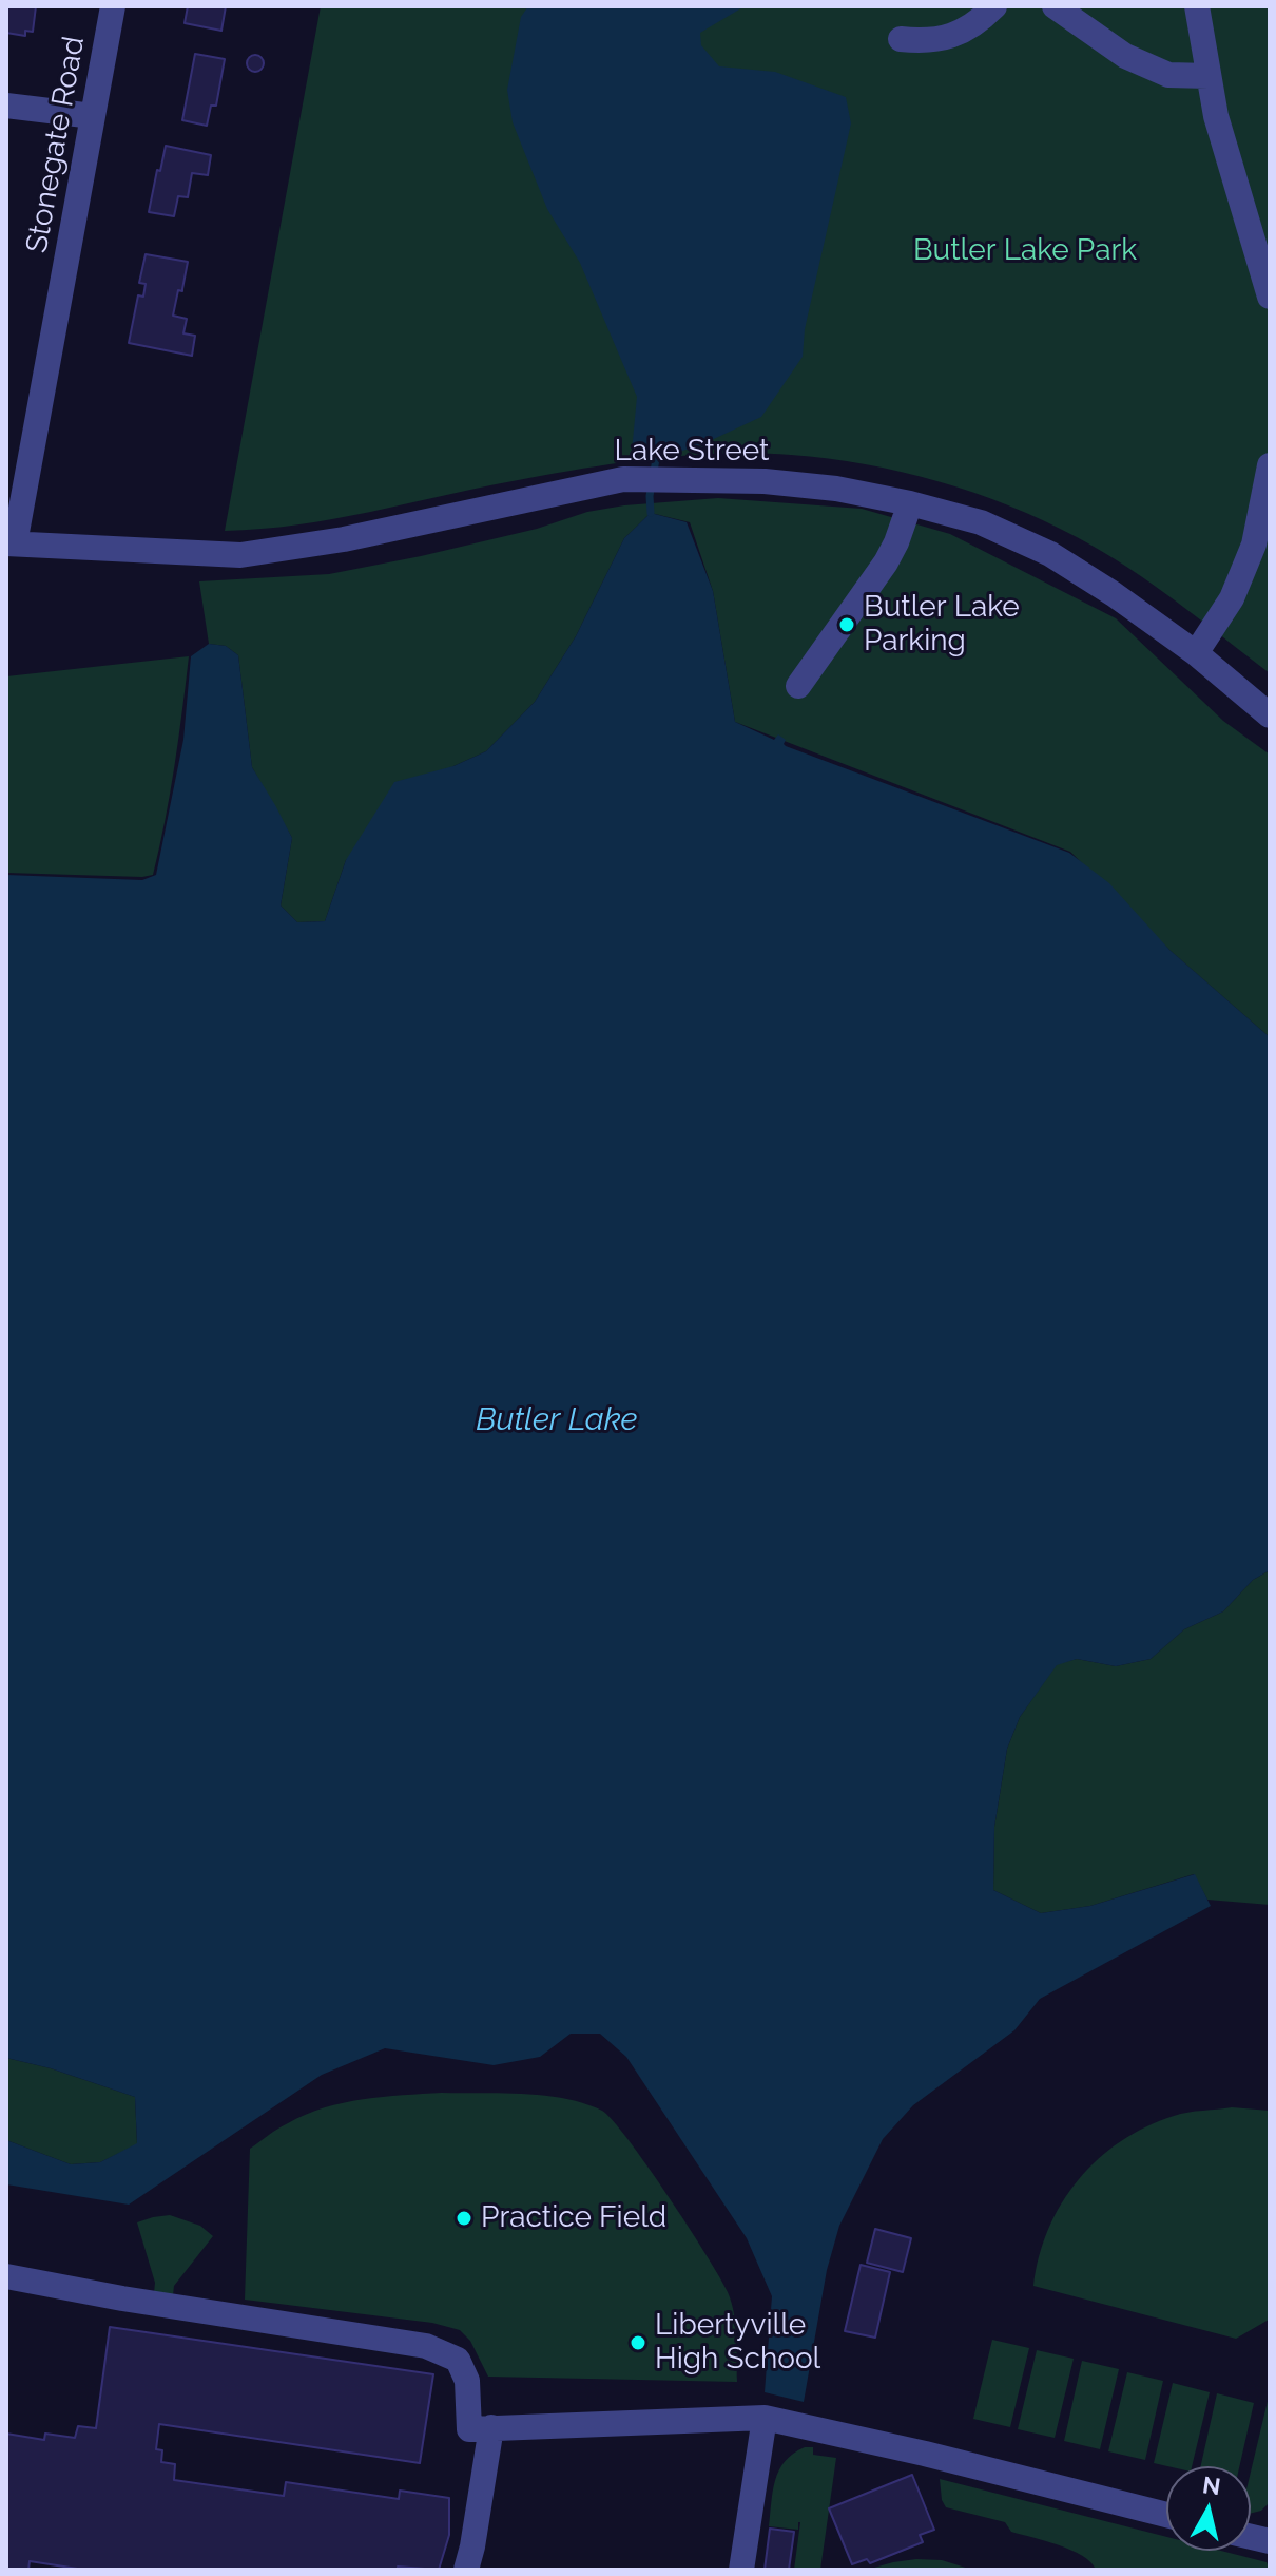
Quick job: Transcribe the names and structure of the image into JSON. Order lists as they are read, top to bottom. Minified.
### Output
{"streets":{"street":["Stonegate Road","Lake Street"]},"crossings":[["Stonegate Road","Lake Street"]],"water":["Butler Lake"],"parks":["Butler Lake Park"],"places":["Butler Lake Parking","Practice Field","Libertyville High School"],"north":"top"}
